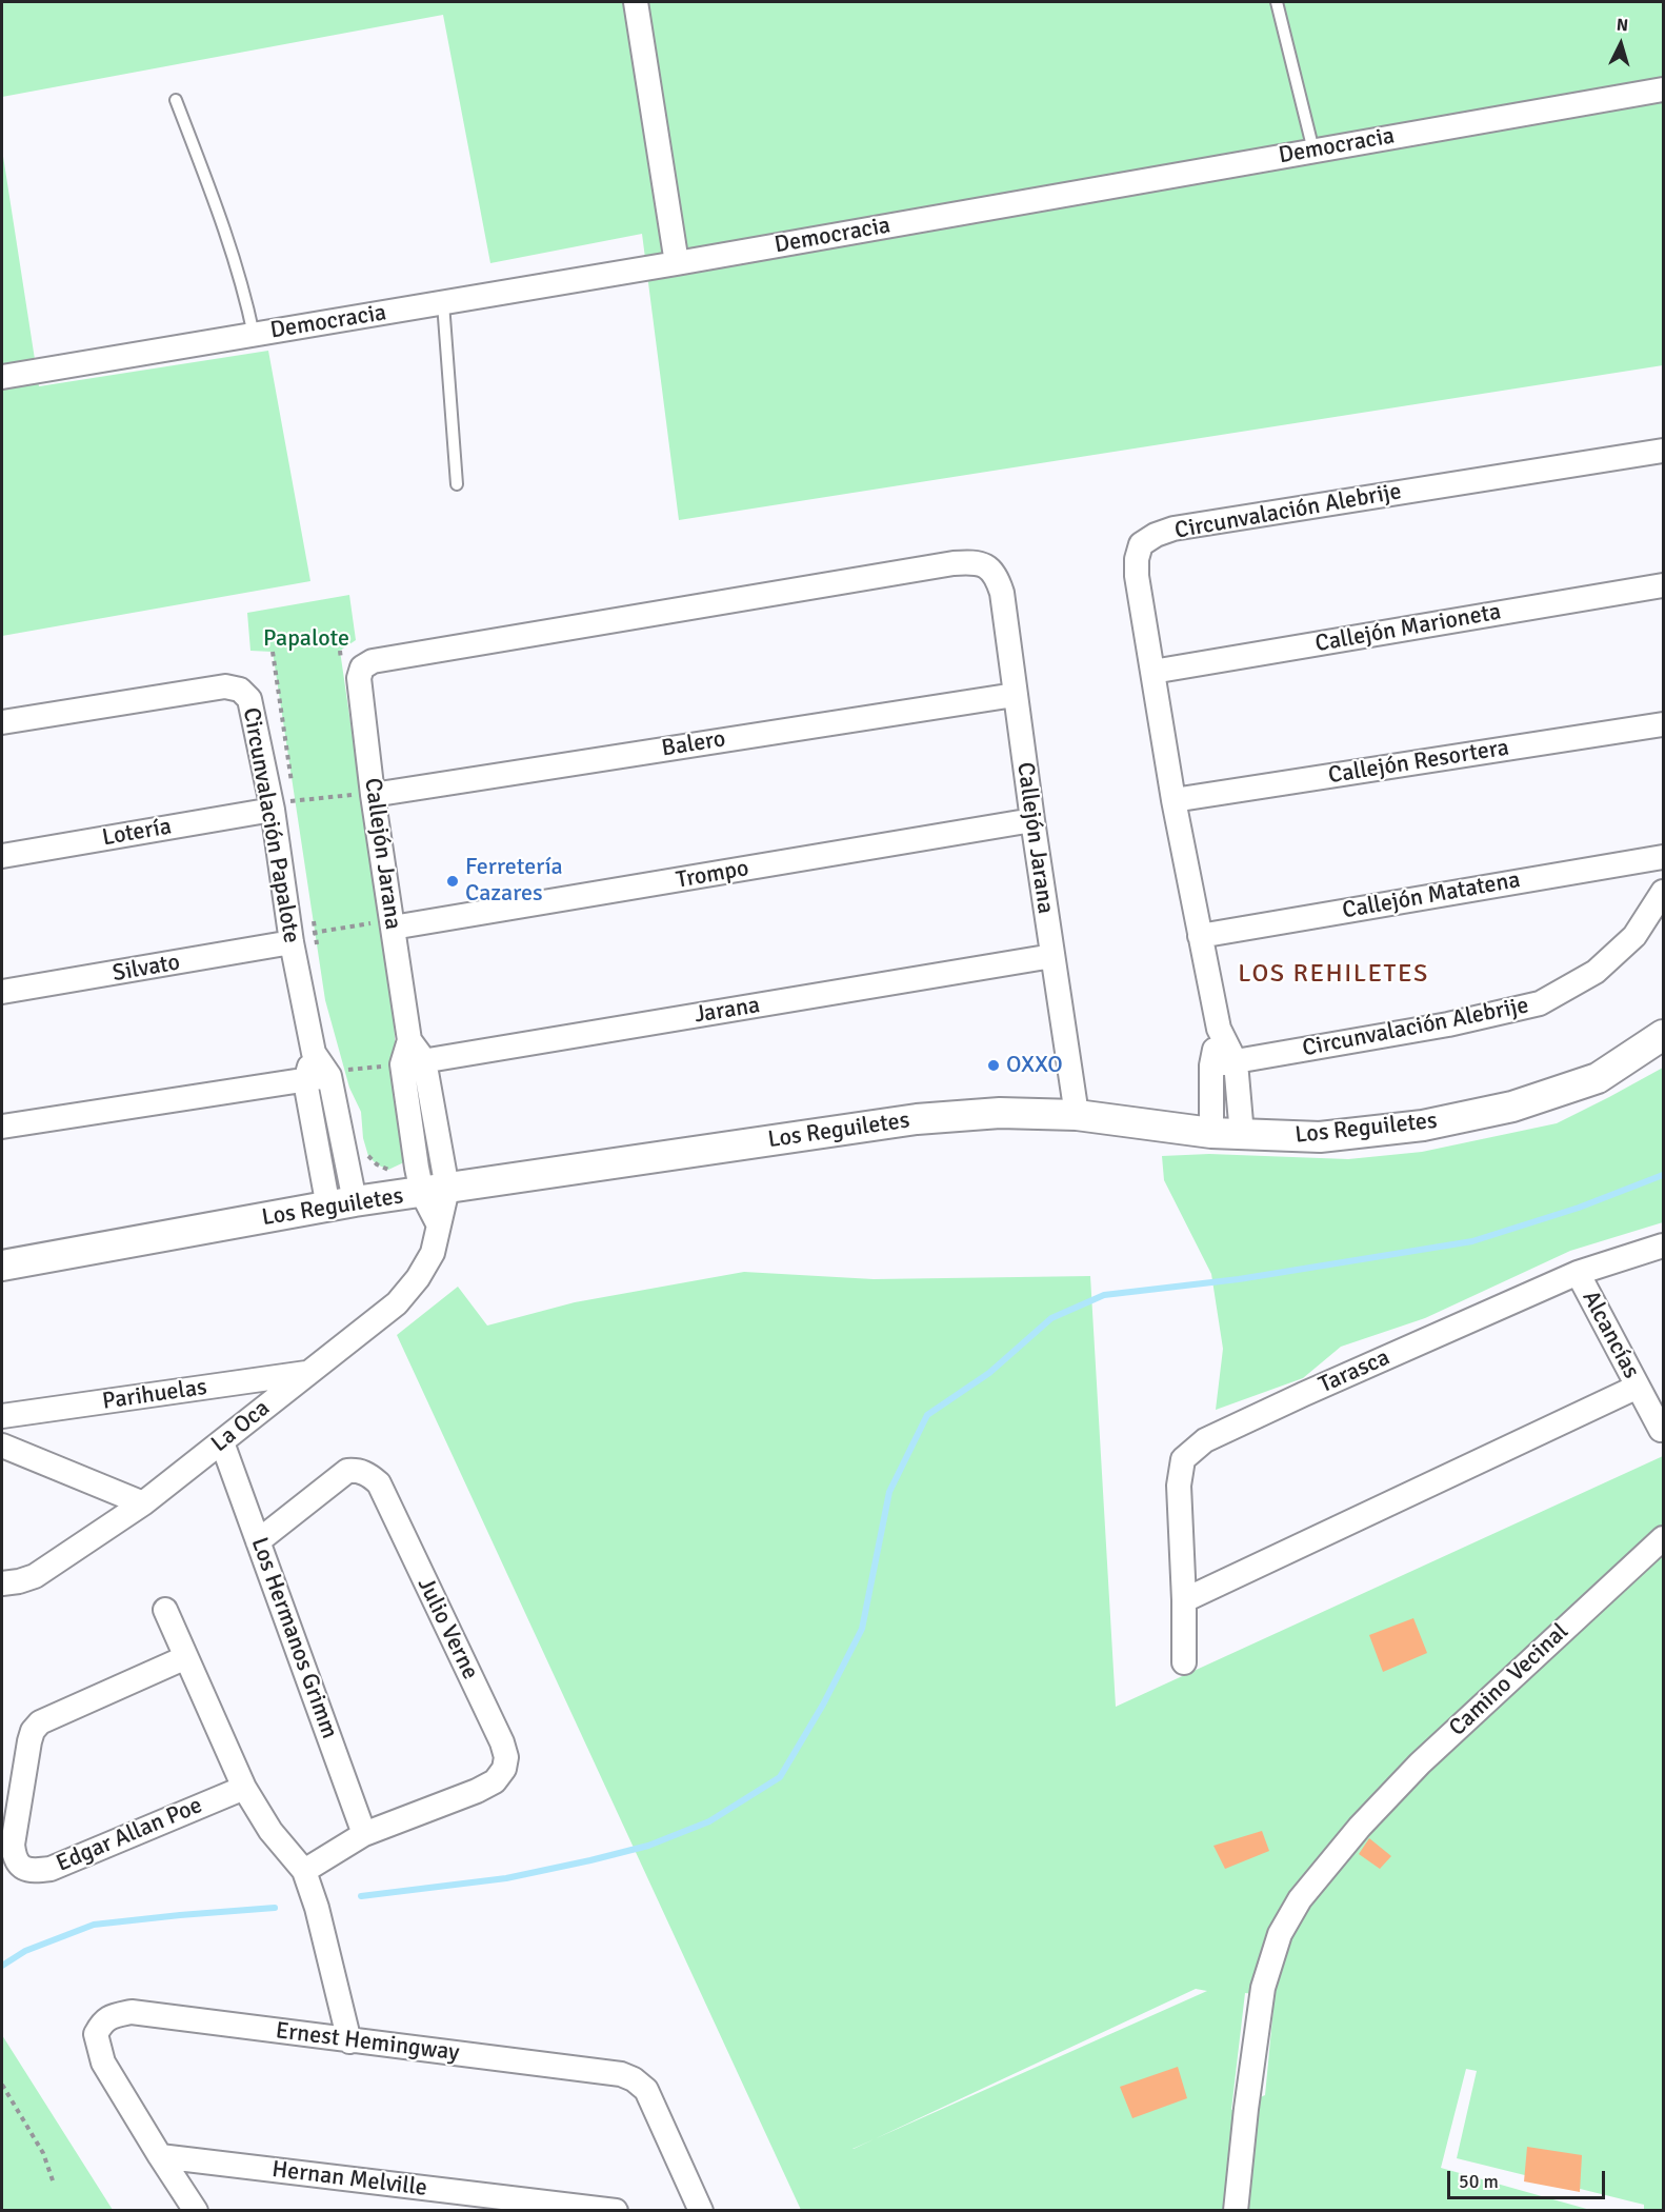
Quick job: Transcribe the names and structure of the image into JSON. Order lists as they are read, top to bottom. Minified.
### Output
{"streets":{"street":["Democracia","Circunvalación Alebrije","Callejón Marioneta","Balero","Callejón Resortera","Circunvalación Papalote","Lotería","Callejón Jarana","Trompo","Callejón Matatena","Silvato","Jarana","Los Reguiletes","Alcancías","Tarasca","Parihuelas","La Oca","Julio Verne","Los Hermanos Grimm","Camino Vecinal","Edgar Allan Poe","Ernest Hemingway","Hernan Melville"]},"crossings":[["Circunvalación Alebrije","Callejón Marioneta"],["Circunvalación Alebrije","Callejón Resortera"],["Circunvalación Alebrije","Callejón Matatena"],["Balero","Callejón Jarana"],["Circunvalación Papalote","Lotería"],["Circunvalación Papalote","Silvato"],["Callejón Jarana","Trompo"],["Callejón Jarana","Jarana"],["Callejón Jarana","Los Reguiletes"],["Callejón Jarana","La Oca"],["Los Reguiletes","La Oca"],["Alcancías","Tarasca"],["Parihuelas","La Oca"],["La Oca","Los Hermanos Grimm"],["Julio Verne","Los Hermanos Grimm"],["Ernest Hemingway","Hernan Melville"]],"districts":["LOS REHILETES"],"parks":["Papalote"],"places":["Ferretería Cazares","OXXO"],"scale_bar":"50 m","north":"top"}
